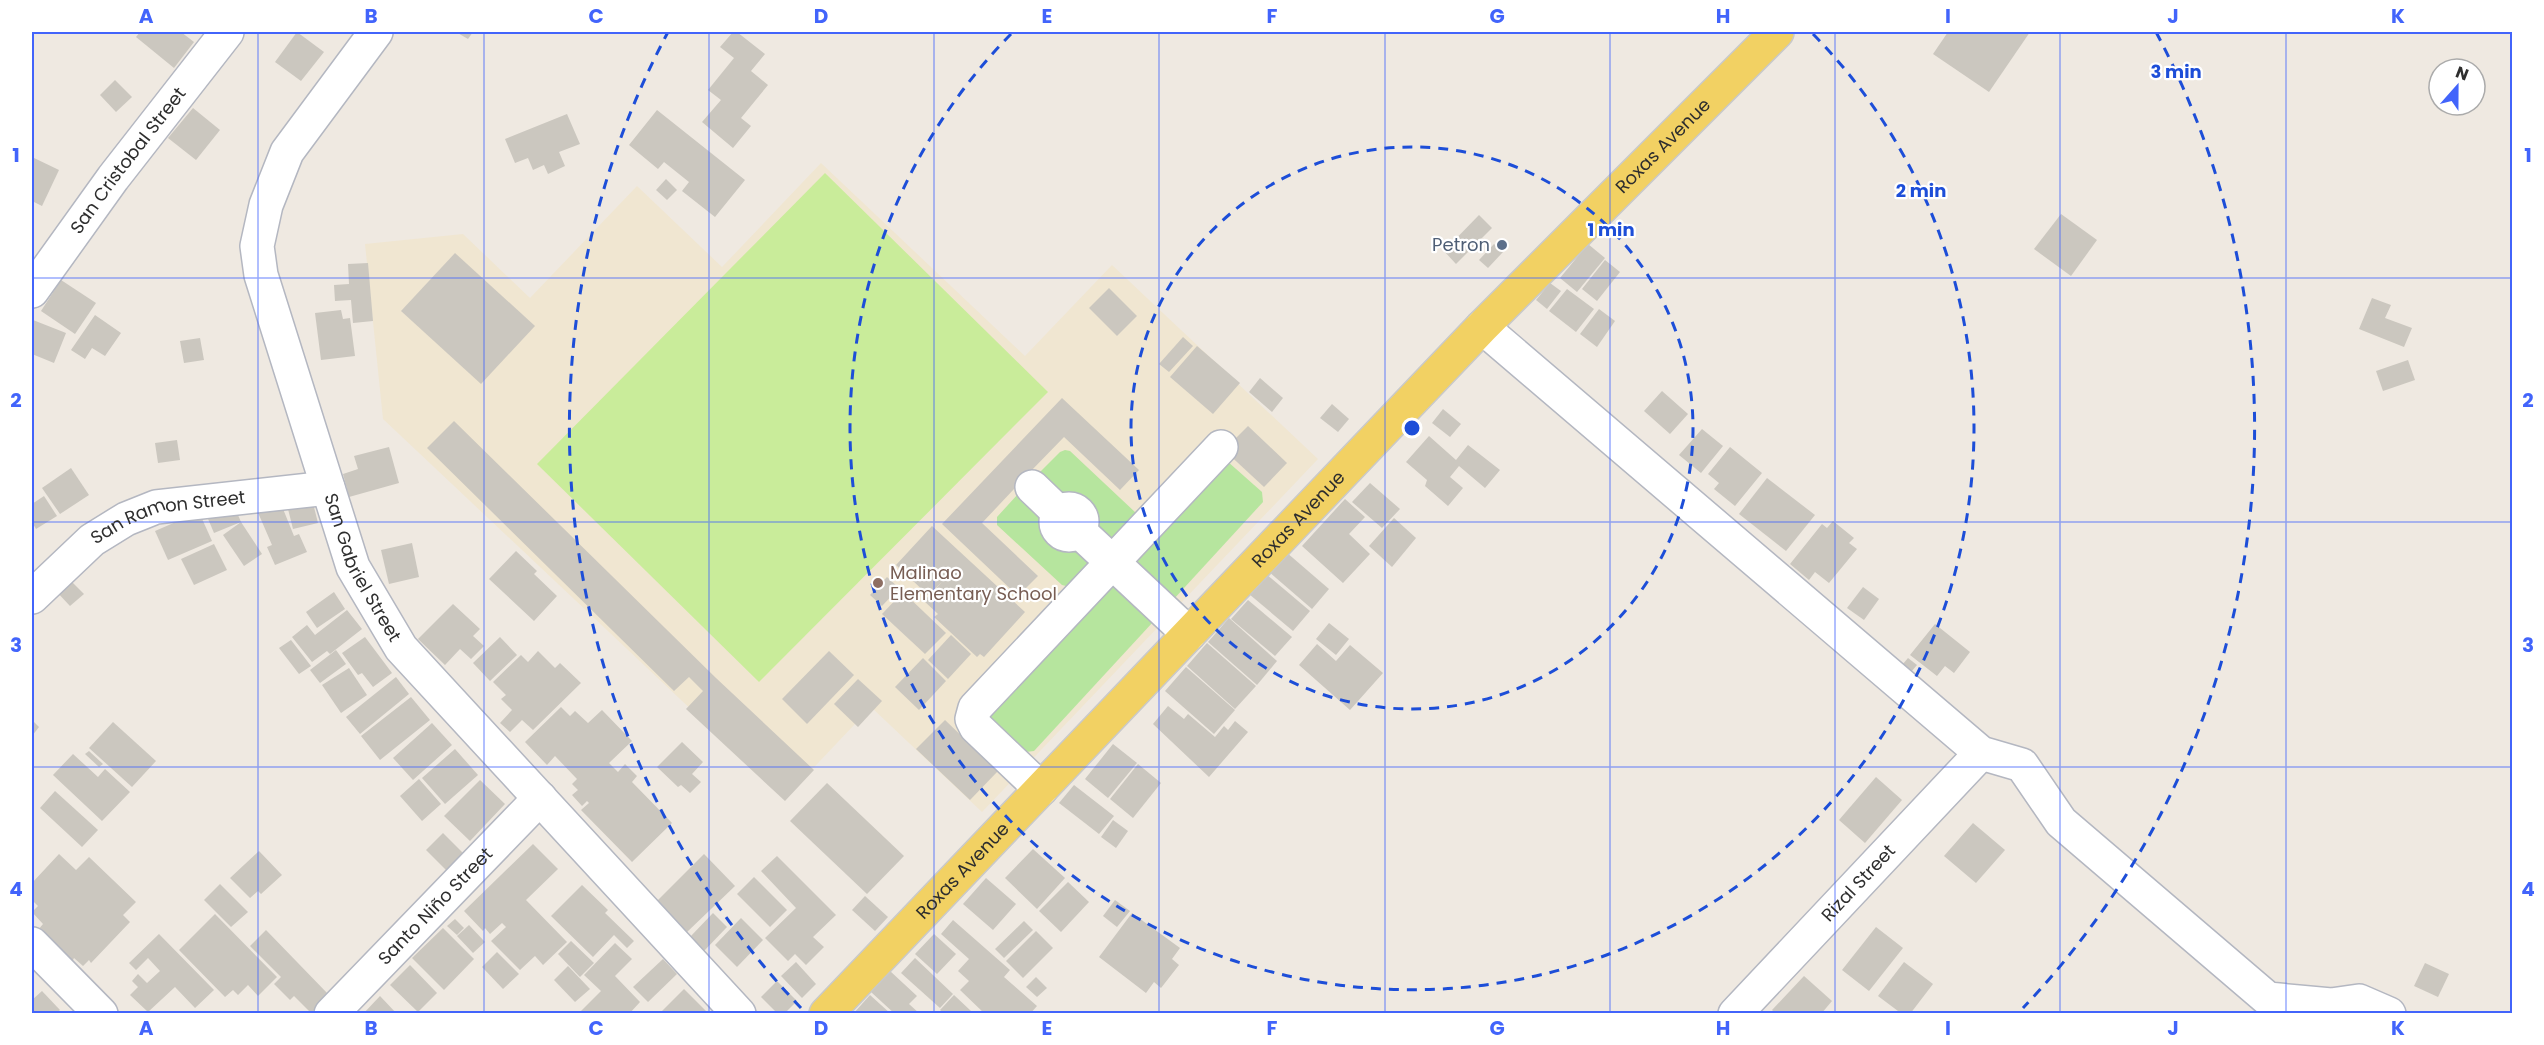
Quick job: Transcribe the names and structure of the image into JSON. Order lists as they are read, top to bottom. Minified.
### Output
{"streets":{"main road":["Roxas Avenue"],"street":["San Cristobal Street","San Ramon Street","San Gabriel Street","Rizal Street","Santo Niño Street"]},"crossings":[["San Ramon Street","San Gabriel Street"],["San Gabriel Street","Santo Niño Street"]],"places":["Petron","Malinao Elementary School"],"north":"top","grid":{"columns":["A","B","C","D","E","F","G","H","I","J","K"],"rows":["1","2","3","4"]},"rings":["3 min","2 min","1 min"]}
